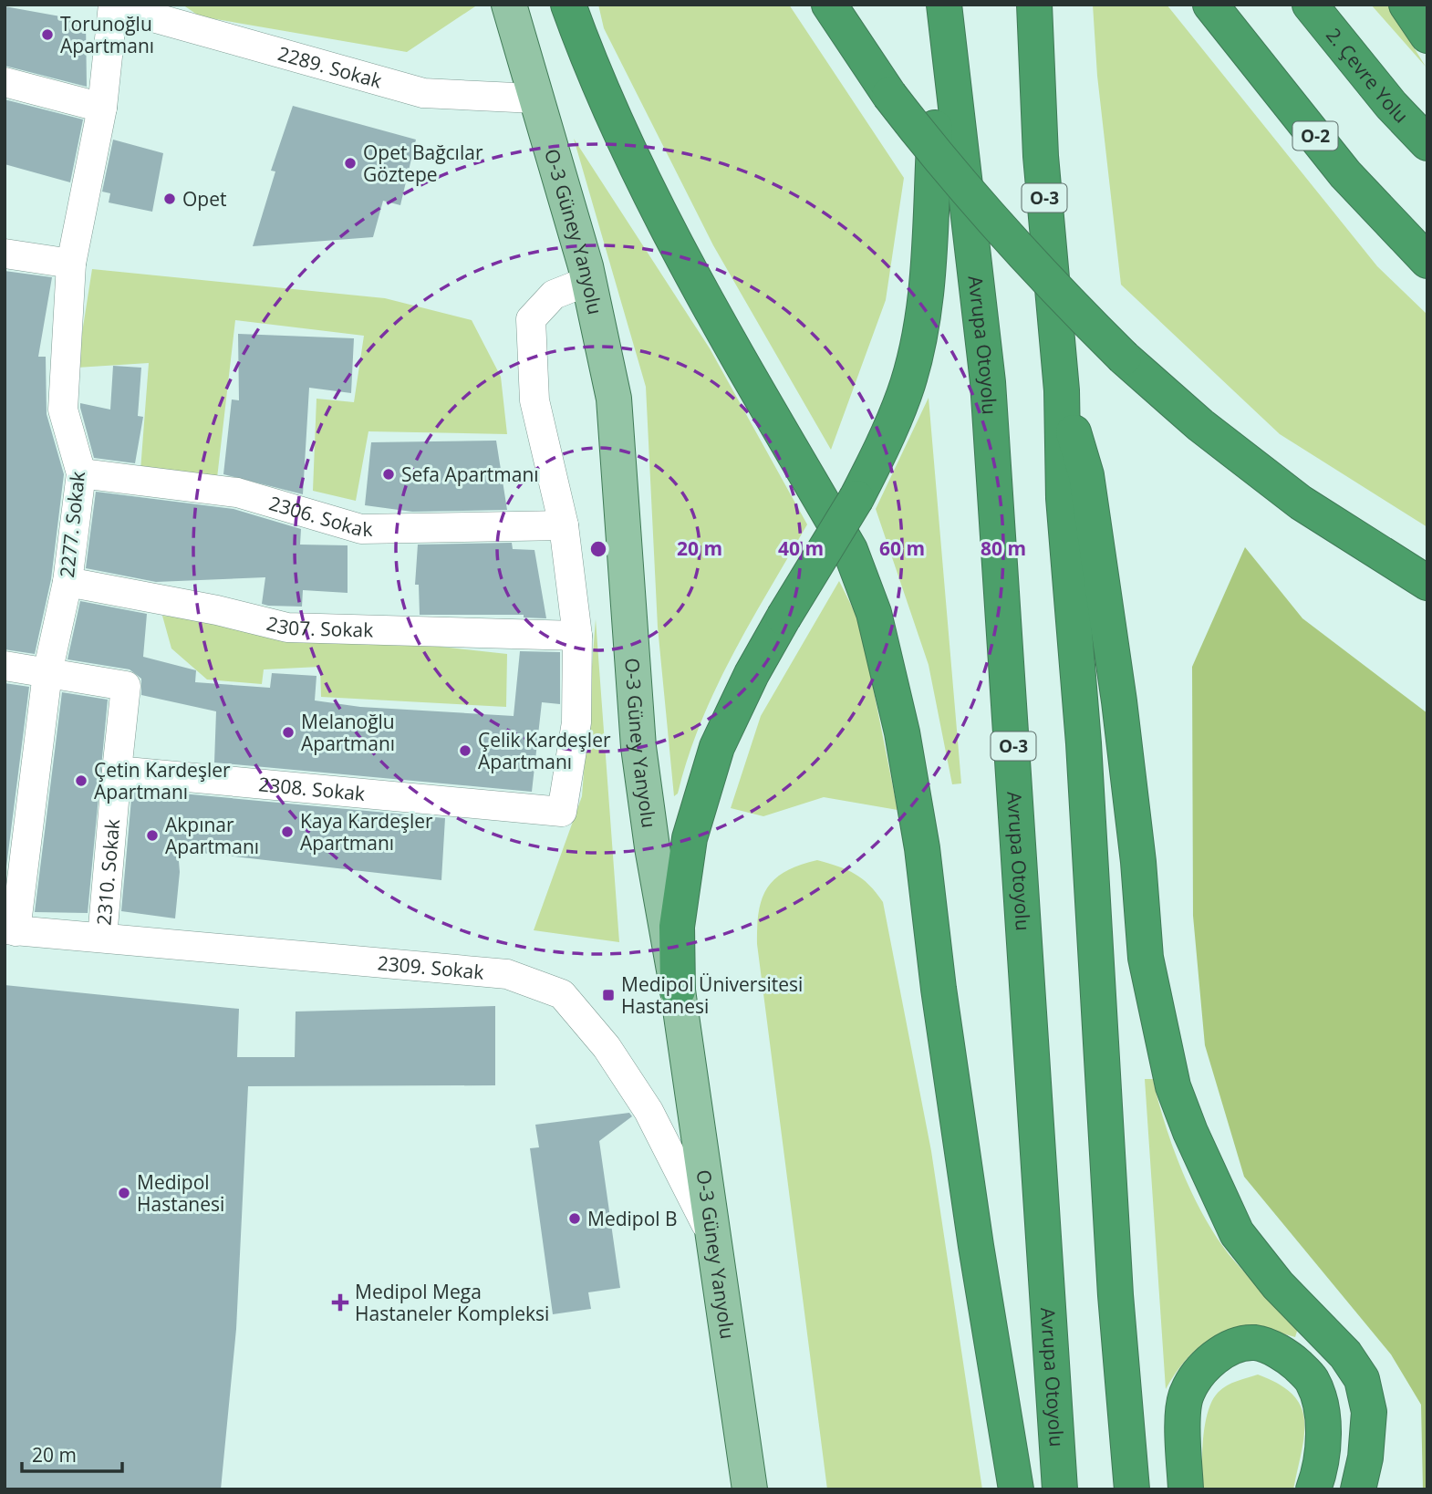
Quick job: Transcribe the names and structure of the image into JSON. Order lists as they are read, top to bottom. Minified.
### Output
{"streets":{"highway":["2. Çevre Yolu","O-2","O-3","Avrupa Otoyolu"],"main road":["O-3 Güney Yanyolu"],"street":["2289. Sokak","2306. Sokak","2277. Sokak","2307. Sokak","2308. Sokak","2310. Sokak","2309. Sokak"]},"crossings":[["2289. Sokak","O-3 Güney Yanyolu"],["O-3 Güney Yanyolu","2309. Sokak"],["2306. Sokak","2277. Sokak"],["2277. Sokak","2307. Sokak"],["2277. Sokak","2309. Sokak"],["2307. Sokak","2308. Sokak"],["2308. Sokak","2310. Sokak"],["2310. Sokak","2309. Sokak"]],"places":{"other":["Torunoğlu Apartmanı","Opet Bağcılar Göztepe","Opet","Sefa Apartmanı","Melanoğlu Apartmanı","Çelik Kardeşler Apartmanı","Çetin Kardeşler Apartmanı","Kaya Kardeşler Apartmanı","Akpınar Apartmanı","Medipol Hastanesi","Medipol B"],"transit":["Medipol Üniversitesi Hastanesi"],"health":["Medipol Mega Hastaneler Kompleksi"]},"scale_bar":"20 m","rings":["20 m","40 m","60 m","80 m"]}
